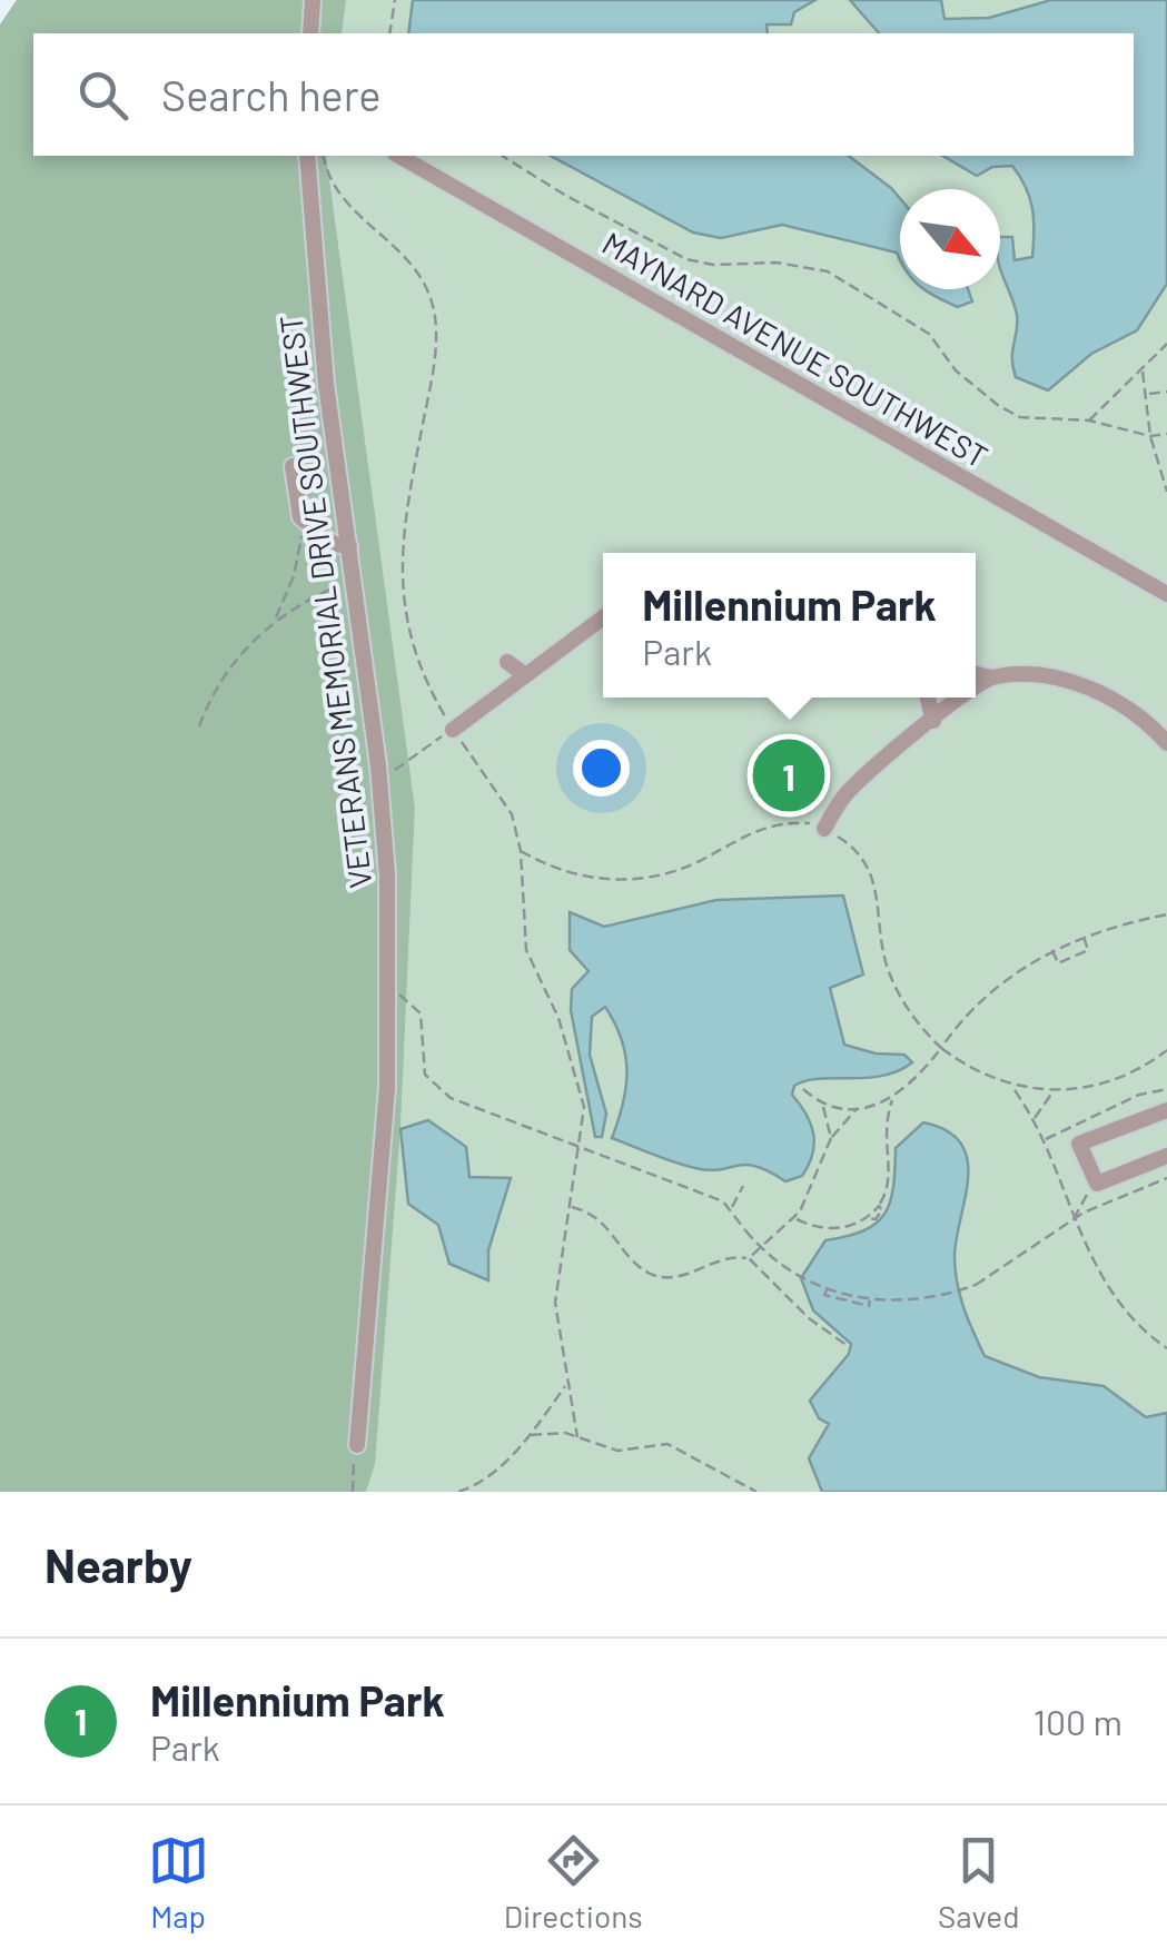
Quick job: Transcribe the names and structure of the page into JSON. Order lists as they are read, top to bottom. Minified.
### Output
{"streets":{"street":["MAYNARD AVENUE SOUTHWEST","VETERANS MEMORIAL DRIVE SOUTHWEST"]},"north":"bottom right","page":{"search":"Search here","popup":["Millennium Park","Park"],"pins":"1","heading":"Nearby","list":[{"mark":"1","name":"Millennium Park","note":"Park","value":"100 m"}],"nav":["Map","Directions","Saved"]}}
